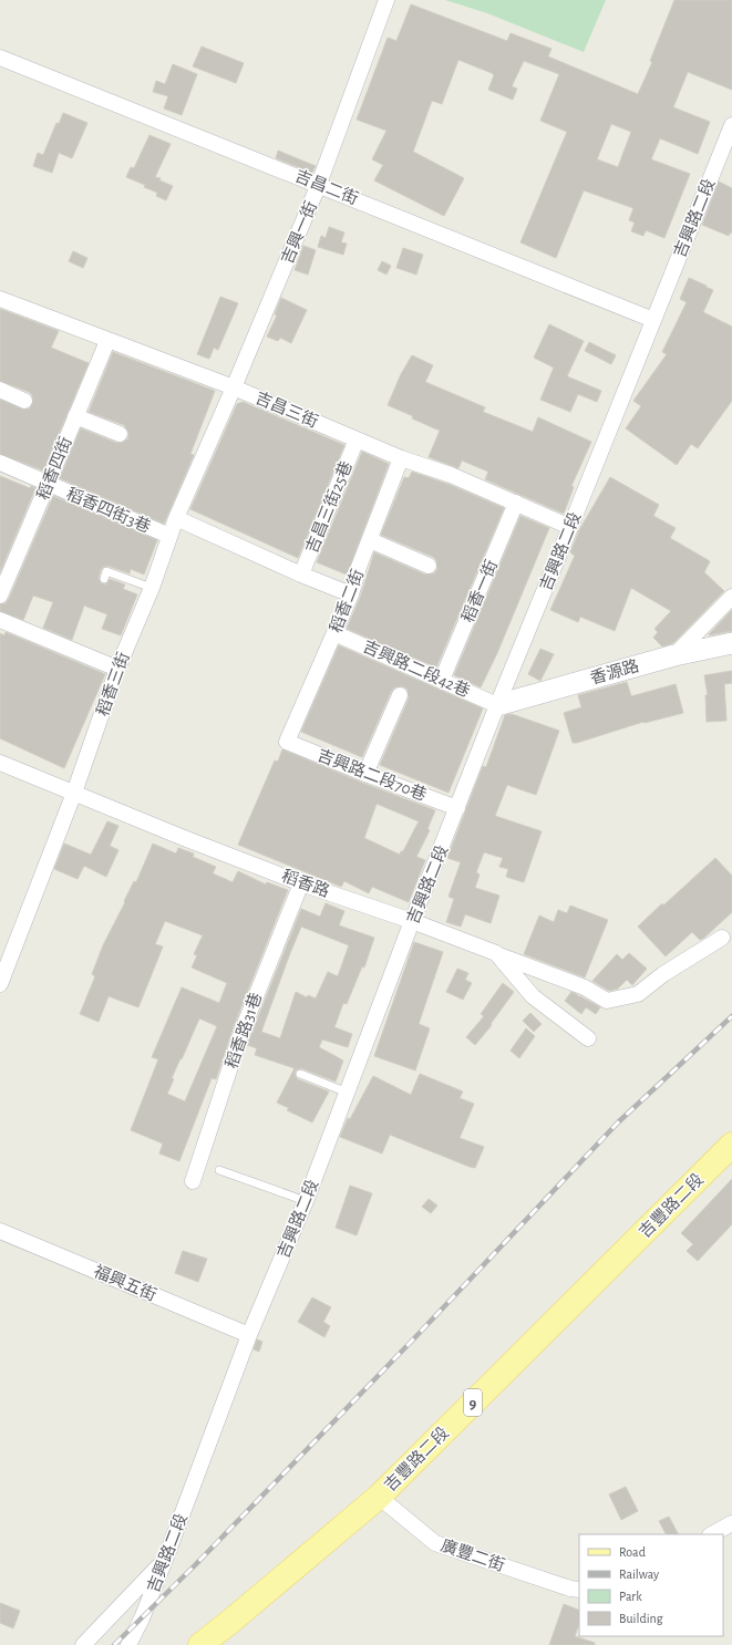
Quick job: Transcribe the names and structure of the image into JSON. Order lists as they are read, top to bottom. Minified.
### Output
{"streets":{"main road":["吉豐路二段","9"],"street":["吉昌二街","吉興路二段","吉興一街","吉昌三街","稻香四街","吉昌三街25巷","稻香四街3巷","稻香一街","稻香二街","吉興路二段42巷","香源路","稻香三街","吉興路二段70巷","稻香路","稻香路31巷","福興五街","廣豐二街"]},"crossings":[["吉昌二街","吉興路二段"],["吉昌二街","吉興一街"],["吉興路二段","吉昌三街"],["吉興路二段","吉興路二段42巷"],["吉興路二段","香源路"],["吉興路二段","吉興路二段70巷"],["吉興路二段","稻香路"],["吉興路二段","福興五街"],["吉興一街","吉昌三街"],["吉興一街","稻香三街"],["吉昌三街","稻香四街"],["吉昌三街","吉昌三街25巷"],["吉昌三街","稻香一街"],["吉昌三街","稻香二街"],["吉昌三街","稻香三街"],["稻香四街","稻香四街3巷"],["稻香四街3巷","稻香三街"],["稻香一街","吉興路二段42巷"],["稻香二街","吉興路二段42巷"],["稻香二街","吉興路二段70巷"],["吉興路二段42巷","香源路"],["稻香三街","稻香路"],["稻香路","稻香路31巷"],["吉豐路二段","廣豐二街"]],"legend":["Road","Railway","Park","Building"]}
